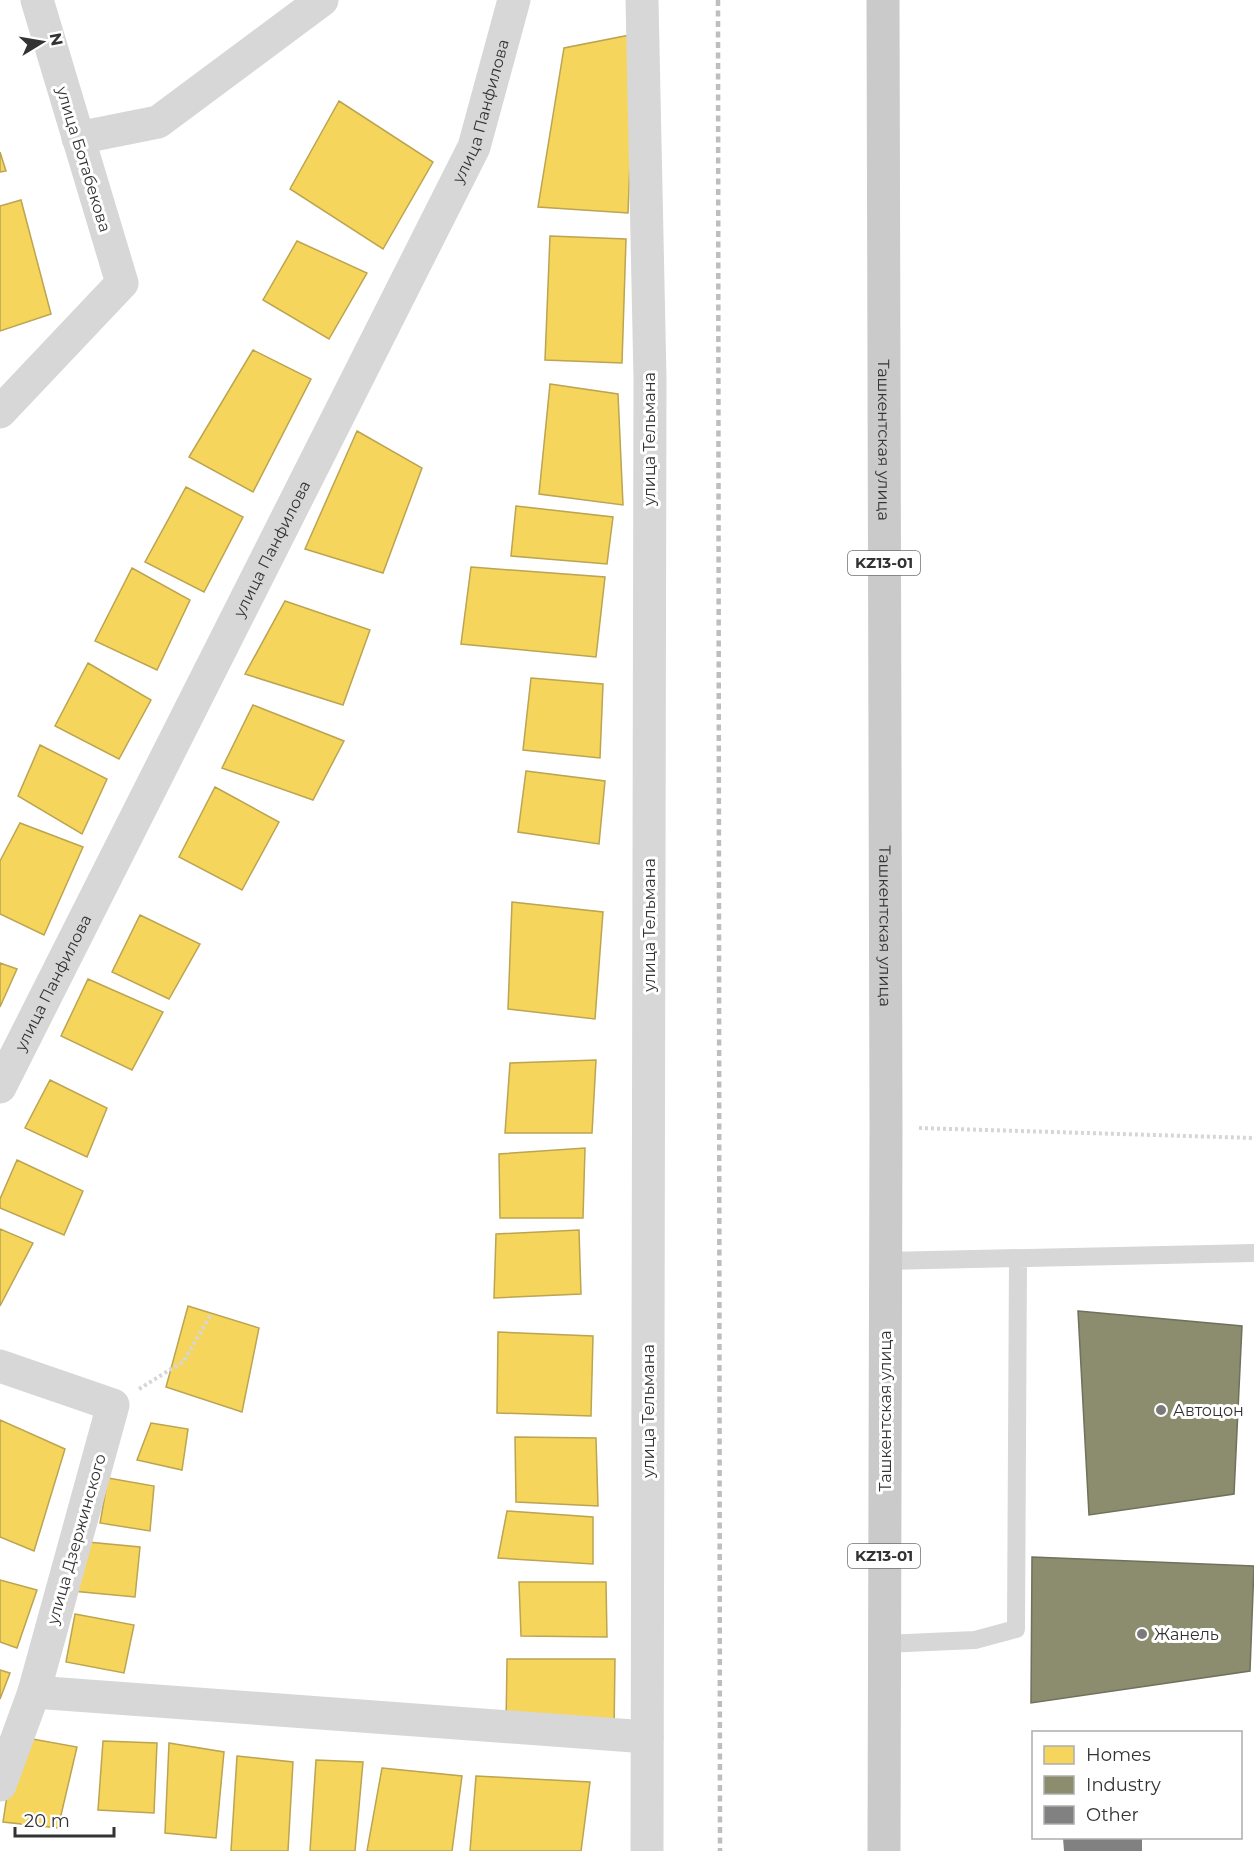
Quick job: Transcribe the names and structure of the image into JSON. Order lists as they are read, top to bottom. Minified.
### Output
{"streets":{"main road":["Ташкентская улица","KZ13-01"],"street":["улица Панфилова","улица Ботабекова","улица Тельмана","улица Дзержинского"]},"places":["Автоцон","Жанель"],"legend":["Homes","Industry","Other"],"scale_bar":"20 m","north":"right"}
